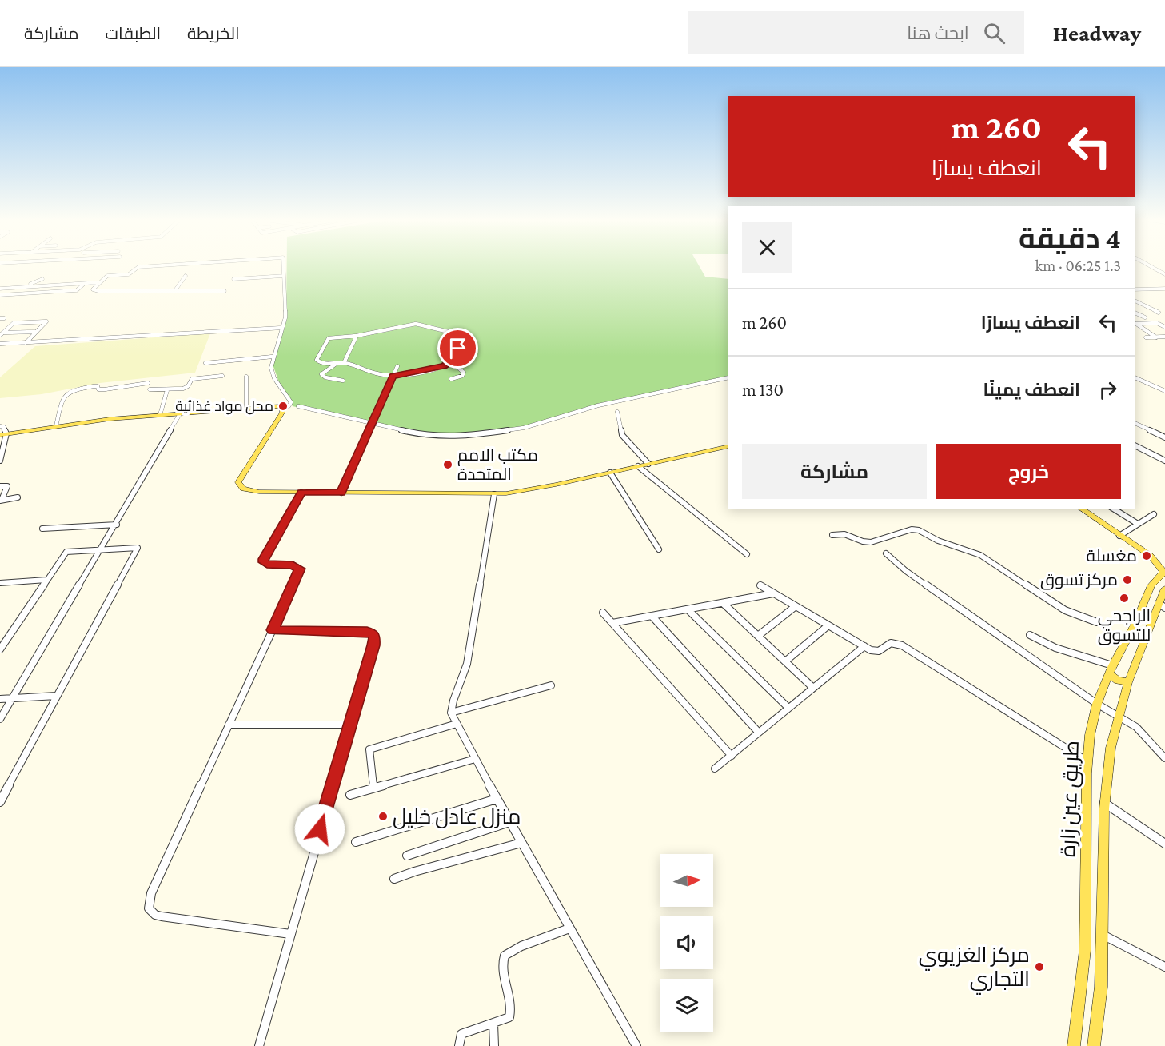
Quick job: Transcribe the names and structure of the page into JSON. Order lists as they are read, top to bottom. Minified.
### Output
{"streets":{"main road":["طريق عين زارة"]},"places":["محل مواد غذائية","مكتب الامم المتحدة","مغسلة","مركز تسوق","الراجحي للتسوق","منزل عادل خليل","مركز الغزيوي التجاري"],"north":"right","page":{"header":"Headway","search":"ابحث هنا","nav":["الخريطة","الطبقات","مشاركة"],"turn":["260 m","انعطف يسارًا"],"heading":["4 دقيقة","1.3 km · 06:25"],"list":[{"name":"انعطف يسارًا","value":"260 m"},{"name":"انعطف يمينًا","value":"130 m"}],"buttons":["خروج","مشاركة"]}}
